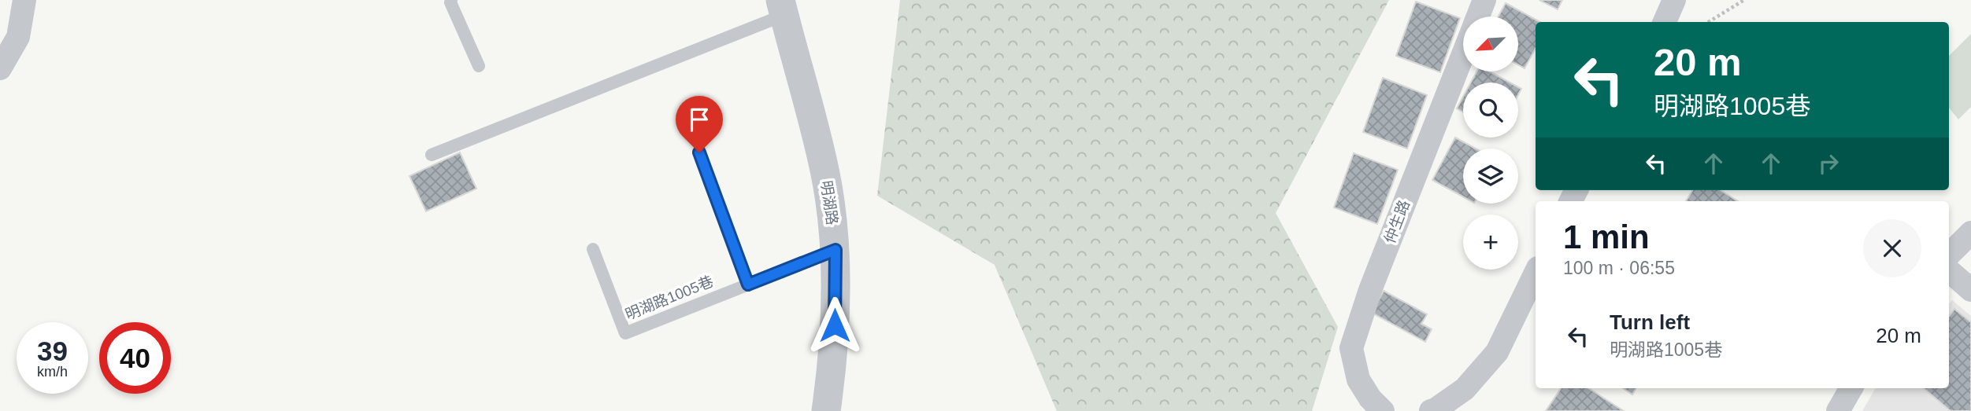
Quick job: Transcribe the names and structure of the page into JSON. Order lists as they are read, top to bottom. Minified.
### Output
{"streets":{"street":["明湖路","仲生路"],"lane":["明湖路1005巷"]},"crossings":[["明湖路","明湖路1005巷"]],"north":"bottom left","page":{"map_buttons":"+","turn":["20 m","明湖路1005巷"],"heading":["1 min","100 m · 06:55"],"list":[{"name":"Turn left","note":"明湖路1005巷","value":"20 m"}],"speed":"39 km/h","limit":"40"}}
